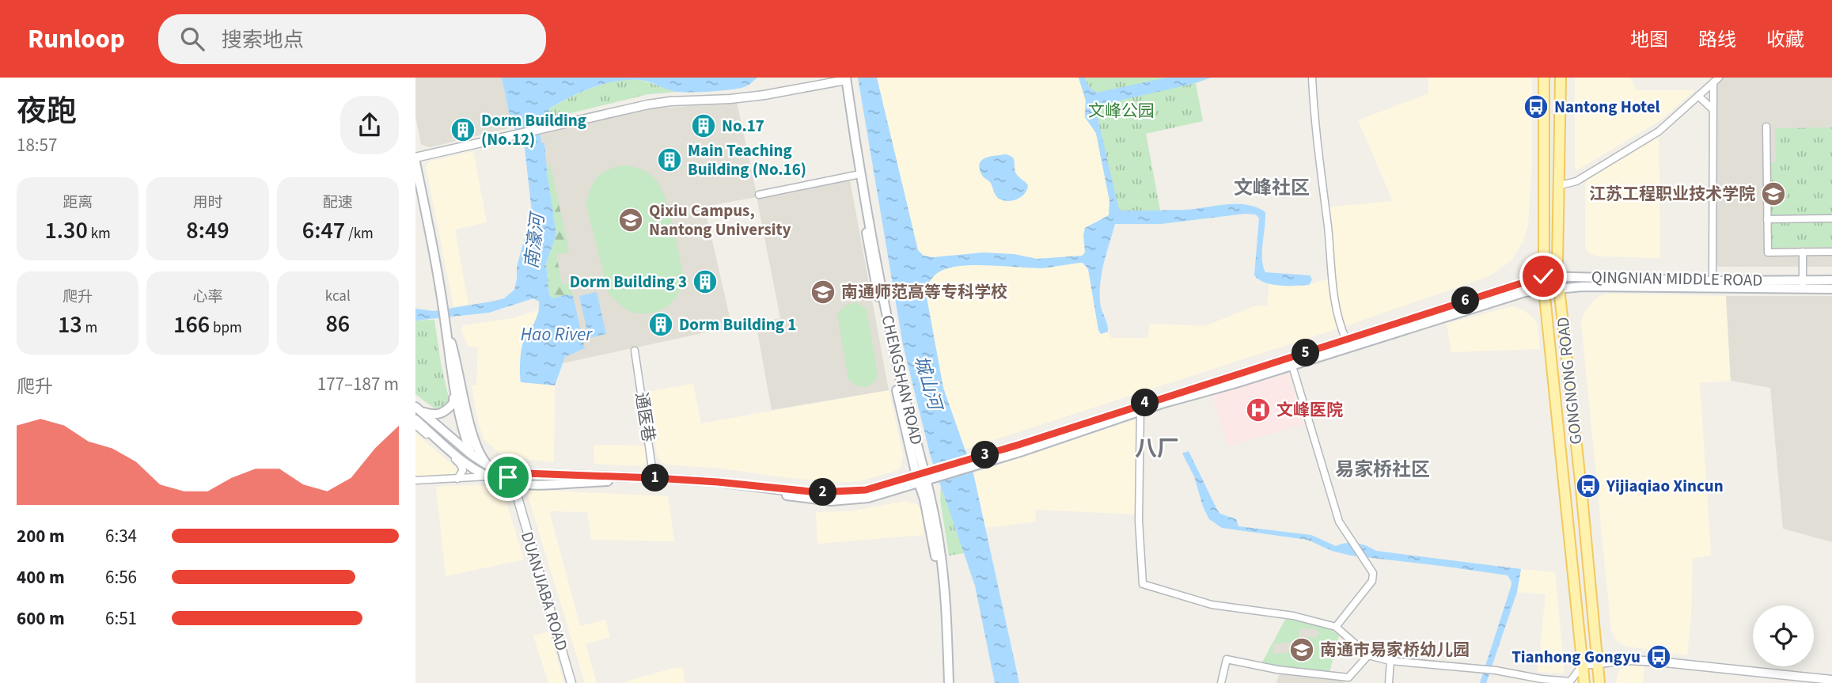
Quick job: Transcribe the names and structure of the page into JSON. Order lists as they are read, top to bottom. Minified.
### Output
{"streets":{"main road":["QINGNIAN MIDDLE ROAD","CHENGSHAN ROAD","GONGNONG ROAD"],"street":["通医巷","DUANJIABA ROAD"]},"crossings":[["QINGNIAN MIDDLE ROAD","CHENGSHAN ROAD"],["QINGNIAN MIDDLE ROAD","GONGNONG ROAD"],["QINGNIAN MIDDLE ROAD","通医巷"],["QINGNIAN MIDDLE ROAD","DUANJIABA ROAD"]],"districts":["文峰社区","八厂","易家桥社区"],"water":["南濠河","Hao River","城山河"],"parks":["文峰公园"],"places":{"bus stop":["Nantong Hotel","Yijiaqiao Xincun","Tianhong Gongyu"],"building":["No.17","Dorm Building (No.12)","Main Teaching Building (No.16)","Dorm Building 3","Dorm Building 1"],"school or university":["江苏工程职业技术学院","Qixiu Campus, Nantong University","南通师范高等专科学校","南通市易家桥幼儿园"],"hospital":["文峰医院"]},"page":{"header":"Runloop","search":"搜索地点","nav":["地图","路线","收藏"],"heading":["夜跑","18:57"],"stats":[["距离","1.30 km"],["用时","8:49"],["配速","6:47 /km"],["爬升","13 m"],["心率","166 bpm"],["kcal","86"]],"pins":["6","5","4","3","1","2"],"chart":["爬升","177–187 m"],"list":[{"name":"200 m","note":"6:34"},{"name":"400 m","note":"6:56"},{"name":"600 m","note":"6:51"}]}}
